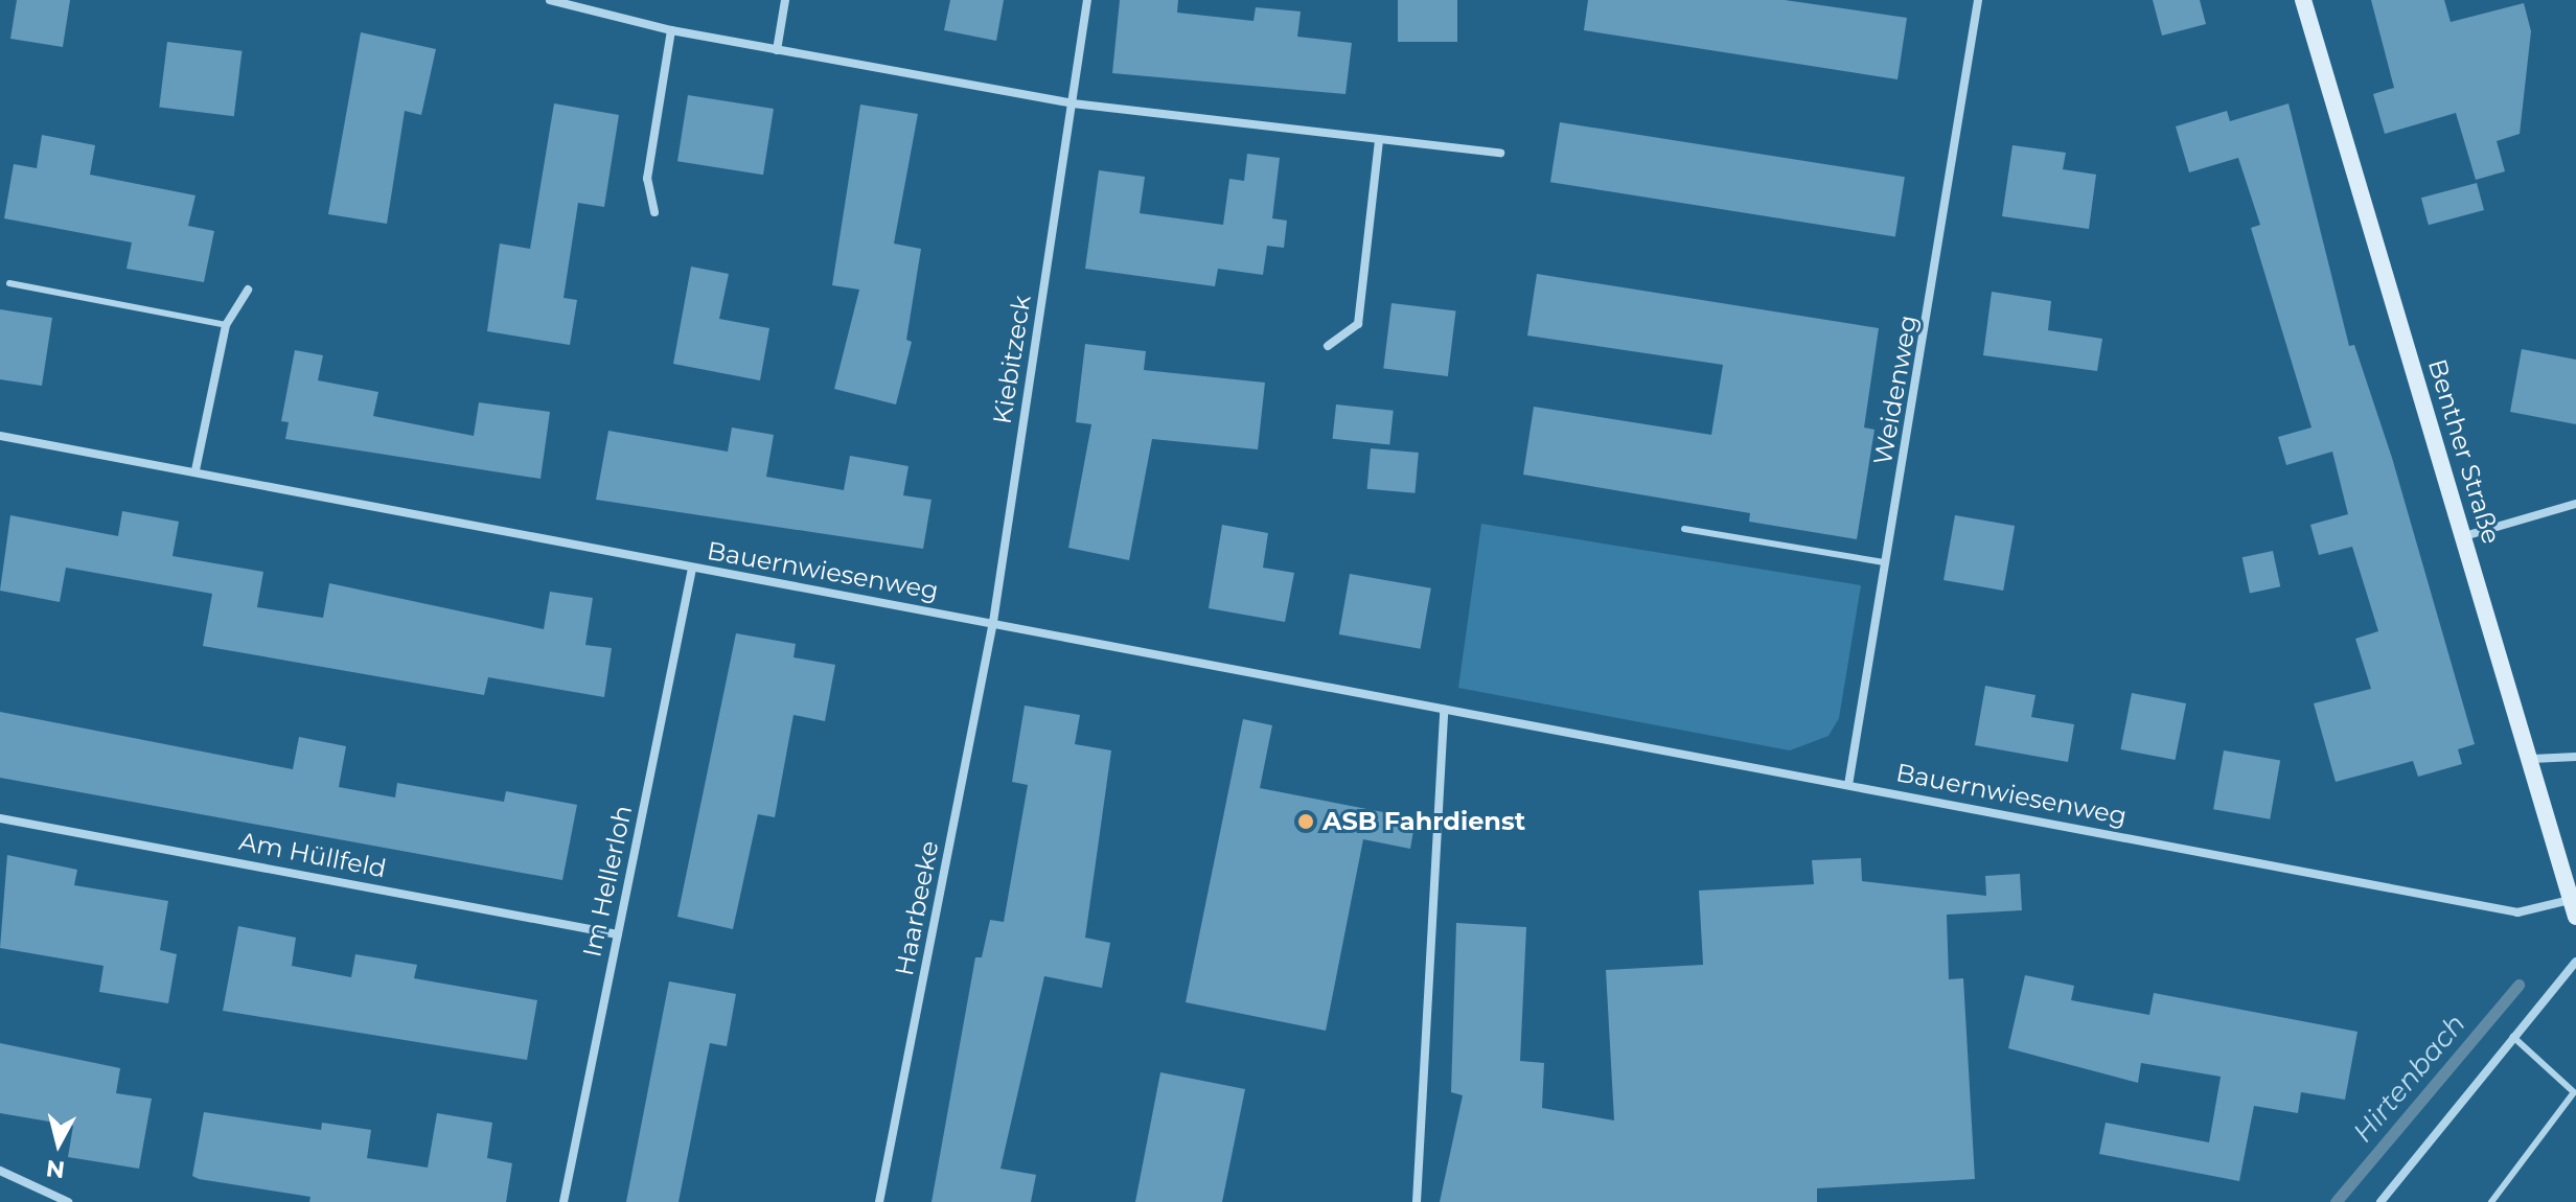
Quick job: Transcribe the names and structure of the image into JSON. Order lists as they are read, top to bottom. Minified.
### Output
{"streets":{"street":["Kiebitzeck","Weidenweg","Benther Straße","Bauernwiesenweg","Am Hüllfeld","Im Hellerloh","Haarbeeke"]},"crossings":[["Kiebitzeck","Bauernwiesenweg"],["Kiebitzeck","Haarbeeke"],["Weidenweg","Bauernwiesenweg"],["Benther Straße","Bauernwiesenweg"],["Bauernwiesenweg","Im Hellerloh"],["Bauernwiesenweg","Haarbeeke"],["Am Hüllfeld","Im Hellerloh"]],"water":["Hirtenbach"],"places":["ASB Fahrdienst"],"north":"bottom"}
